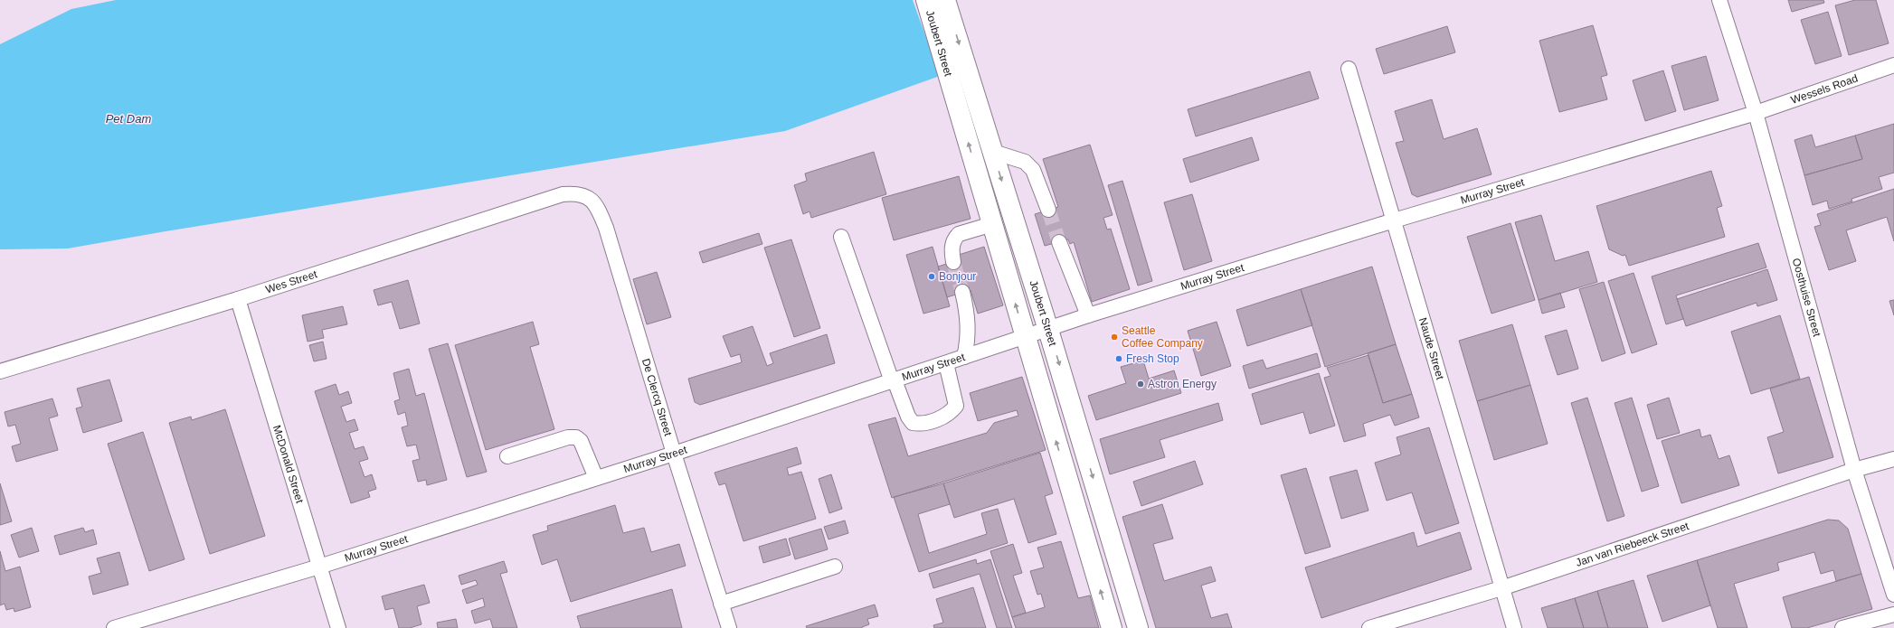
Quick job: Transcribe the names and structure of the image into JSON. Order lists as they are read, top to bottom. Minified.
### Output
{"streets":{"highway":["Joubert Street"],"street":["Wessels Road","Murray Street","Wes Street","Oosthuise Street","Naude Street","De Clercq Street","McDonald Street","Jan van Riebeeck Street"]},"crossings":[["Joubert Street","Murray Street"],["Wessels Road","Murray Street"],["Wessels Road","Oosthuise Street"],["Murray Street","Oosthuise Street"],["Murray Street","Naude Street"],["Murray Street","De Clercq Street"],["Murray Street","McDonald Street"],["Wes Street","De Clercq Street"],["Wes Street","McDonald Street"],["Oosthuise Street","Jan van Riebeeck Street"],["Naude Street","Jan van Riebeeck Street"]],"water":["Pet Dam"],"places":["Bonjour","Seattle Coffee Company","Fresh Stop","Astron Energy"]}
